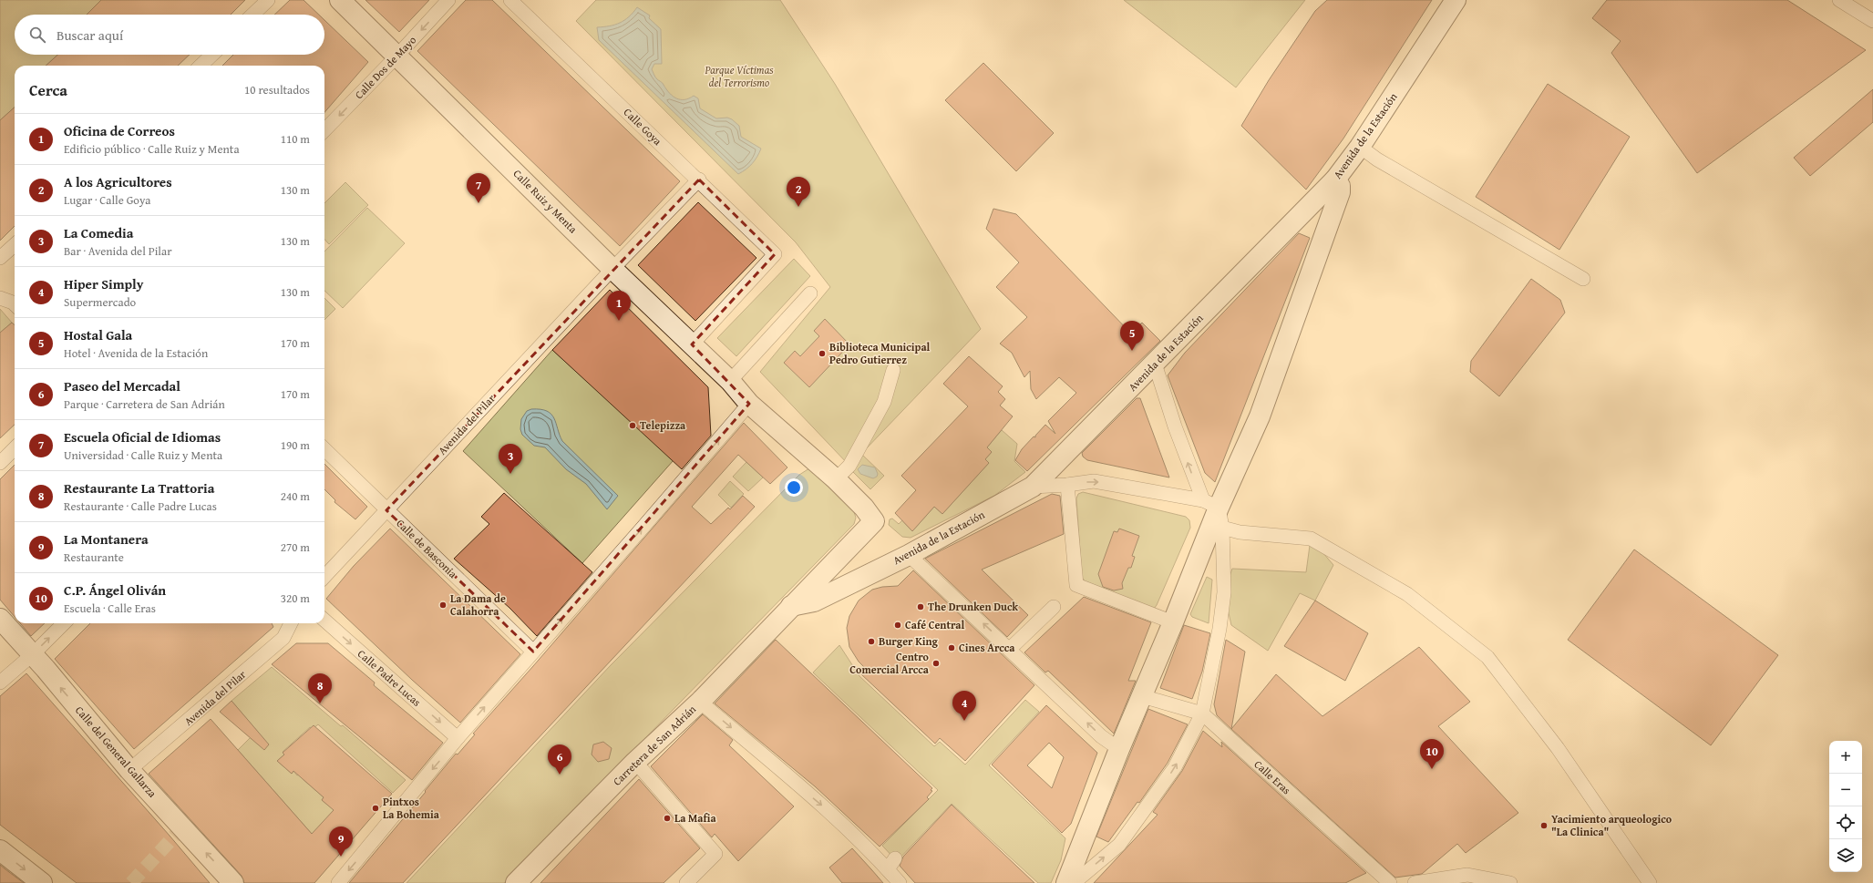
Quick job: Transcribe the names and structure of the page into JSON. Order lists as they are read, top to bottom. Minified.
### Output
{"streets":{"street":["Calle Dos de Mayo","Calle Goya","Avenida de la Estación","Calle Ruiz y Menta","Avenida del Pilar","Calle de Basconia","Calle Padre Lucas","Carretera de San Adrián","Calle del General Gallarza","Calle Eras"]},"crossings":[["Calle Dos de Mayo","Calle Ruiz y Menta"],["Calle Goya","Calle Ruiz y Menta"],["Calle Goya","Avenida del Pilar"],["Avenida de la Estación","Carretera de San Adrián"],["Calle Ruiz y Menta","Avenida del Pilar"],["Calle Ruiz y Menta","Carretera de San Adrián"],["Avenida del Pilar","Calle de Basconia"],["Avenida del Pilar","Calle del General Gallarza"]],"one_way":["Calle Dos de Mayo","Calle Padre Lucas","Calle del General Gallarza"],"parks":["Parque Víctimas del Terrorismo"],"places":["Biblioteca Municipal Pedro Gutierrez","Telepizza","La Dama de Calahorra","The Drunken Duck","Café Central","Burger King","Cines Arcca","Centro Comercial Arcca","Pintxos La Bohemia","La Mafia","Yacimiento arqueologico \"La Clinica\""],"page":{"search":"Buscar aquí","heading":["Cerca","10 resultados"],"list":[{"mark":"1","name":"Oficina de Correos","note":"Edificio público · Calle Ruiz y Menta","value":"110 m"},{"mark":"2","name":"A los Agricultores","note":"Lugar · Calle Goya","value":"130 m"},{"mark":"3","name":"La Comedia","note":"Bar · Avenida del Pilar","value":"130 m"},{"mark":"4","name":"Hiper Simply","note":"Supermercado","value":"130 m"},{"mark":"5","name":"Hostal Gala","note":"Hotel · Avenida de la Estación","value":"170 m"},{"mark":"6","name":"Paseo del Mercadal","note":"Parque · Carretera de San Adrián","value":"170 m"},{"mark":"7","name":"Escuela Oficial de Idiomas","note":"Universidad · Calle Ruiz y Menta","value":"190 m"},{"mark":"8","name":"Restaurante La Trattoria","note":"Restaurante · Calle Padre Lucas","value":"240 m"},{"mark":"9","name":"La Montanera","note":"Restaurante","value":"270 m"},{"mark":"10","name":"C.P. Ángel Oliván","note":"Escuela · Calle Eras","value":"320 m"}],"pins":["7","2","1","5","3","8","4","10","6","9"],"map_buttons":["+","−"]}}
